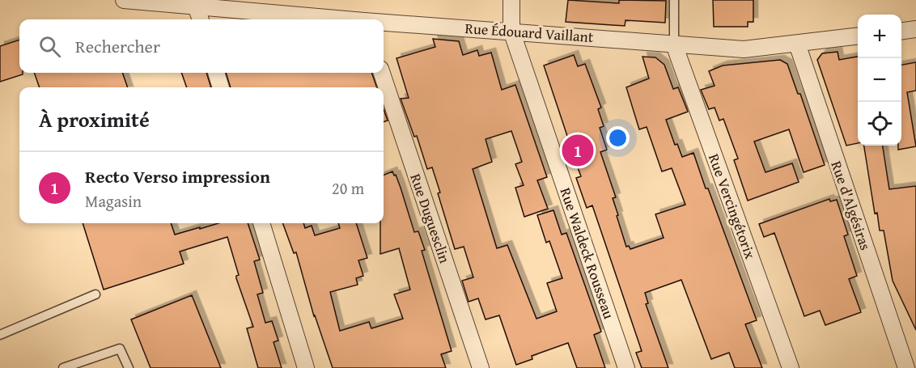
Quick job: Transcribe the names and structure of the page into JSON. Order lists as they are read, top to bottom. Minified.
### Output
{"streets":{"street":["Rue Édouard Vaillant","Rue d'Algésiras","Rue Vercingétorix","Rue Duguesclin","Rue Waldeck Rousseau"]},"crossings":[["Rue Édouard Vaillant","Rue d'Algésiras"],["Rue Édouard Vaillant","Rue Vercingétorix"],["Rue Édouard Vaillant","Rue Waldeck Rousseau"]],"page":{"map_buttons":["+","−"],"search":"Rechercher","heading":"À proximité","pins":"1","list":[{"mark":"1","name":"Recto Verso impression","note":"Magasin","value":"20 m"}]}}
